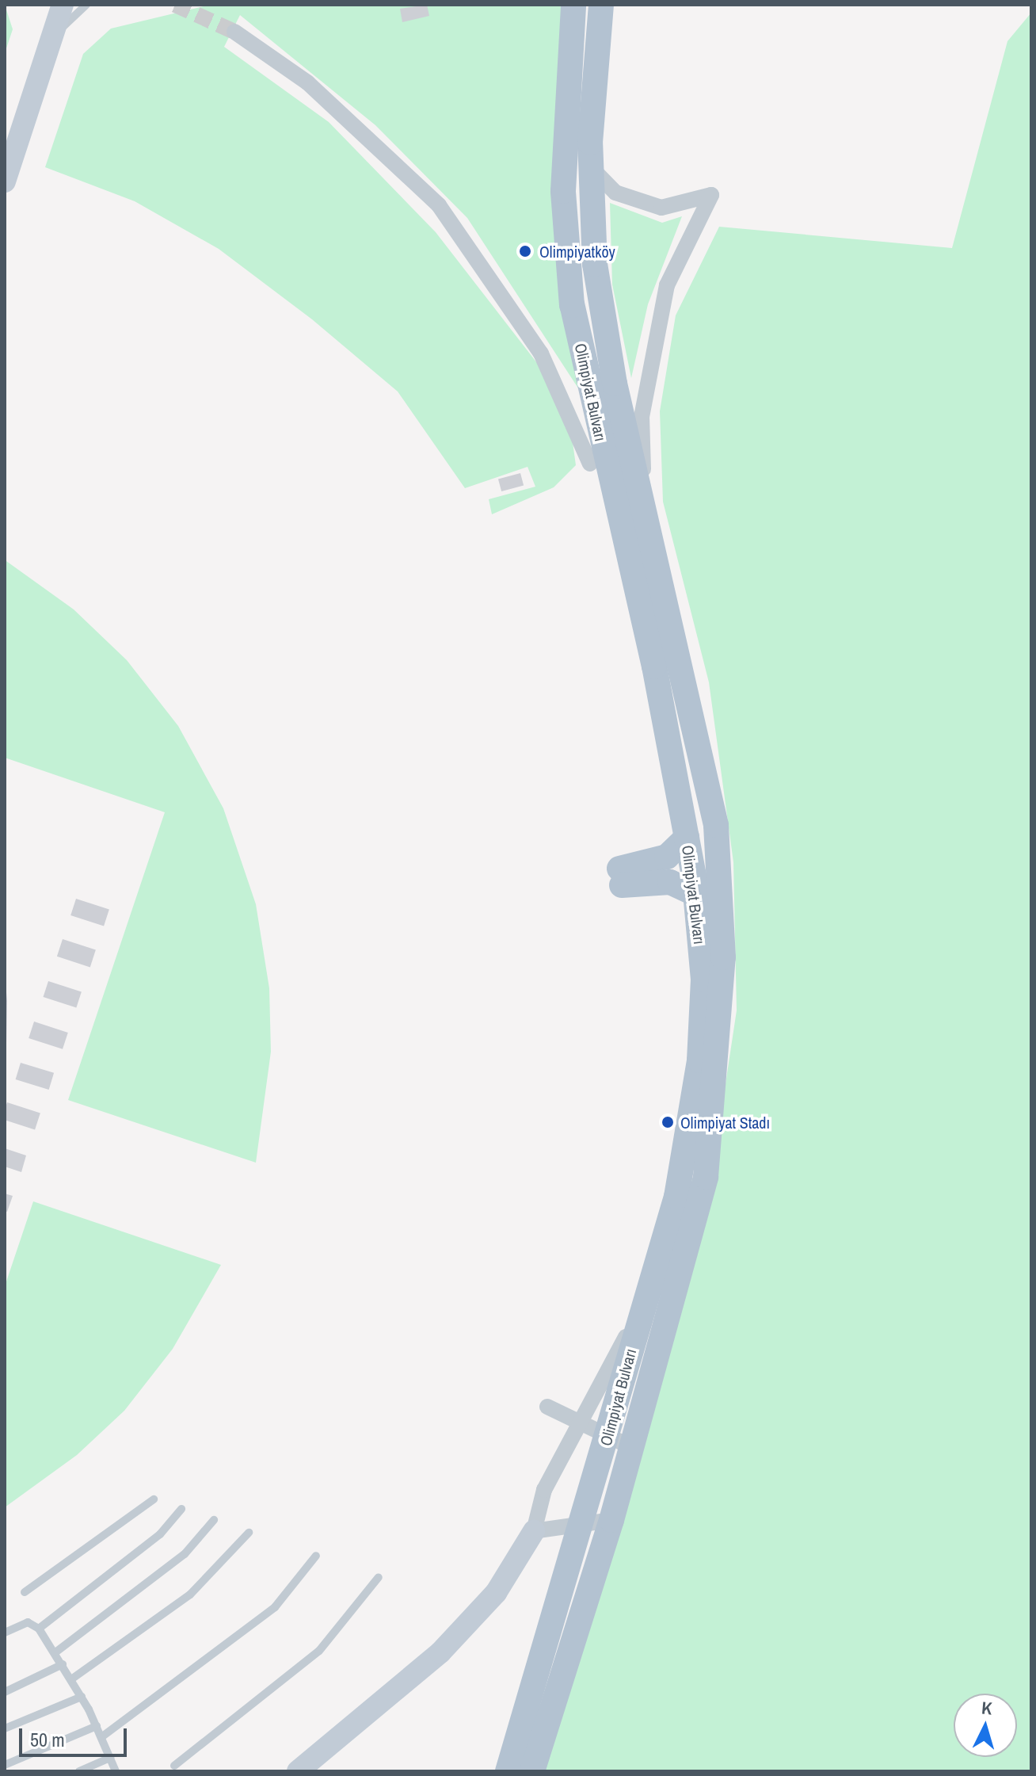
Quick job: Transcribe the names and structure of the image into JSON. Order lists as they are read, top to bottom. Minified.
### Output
{"streets":{"main road":["Olimpiyat Bulvarı"]},"places":["Olimpiyatköy","Olimpiyat Stadı"],"scale_bar":"50 m","north":"top"}
